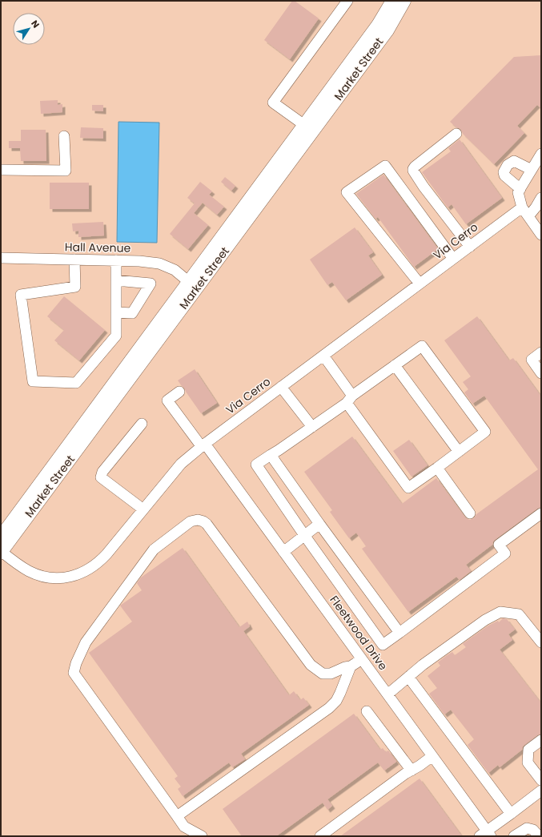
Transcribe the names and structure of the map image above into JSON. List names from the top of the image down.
{
  "streets": {
    "main road": ["Market Street"],
    "street": ["Via Cerro", "Hall Avenue", "Fleetwood Drive"]
  },
  "crossings": [
    ["Market Street", "Via Cerro"],
    ["Market Street", "Hall Avenue"],
    ["Via Cerro", "Fleetwood Drive"]
  ],
  "north": "top right"
}
